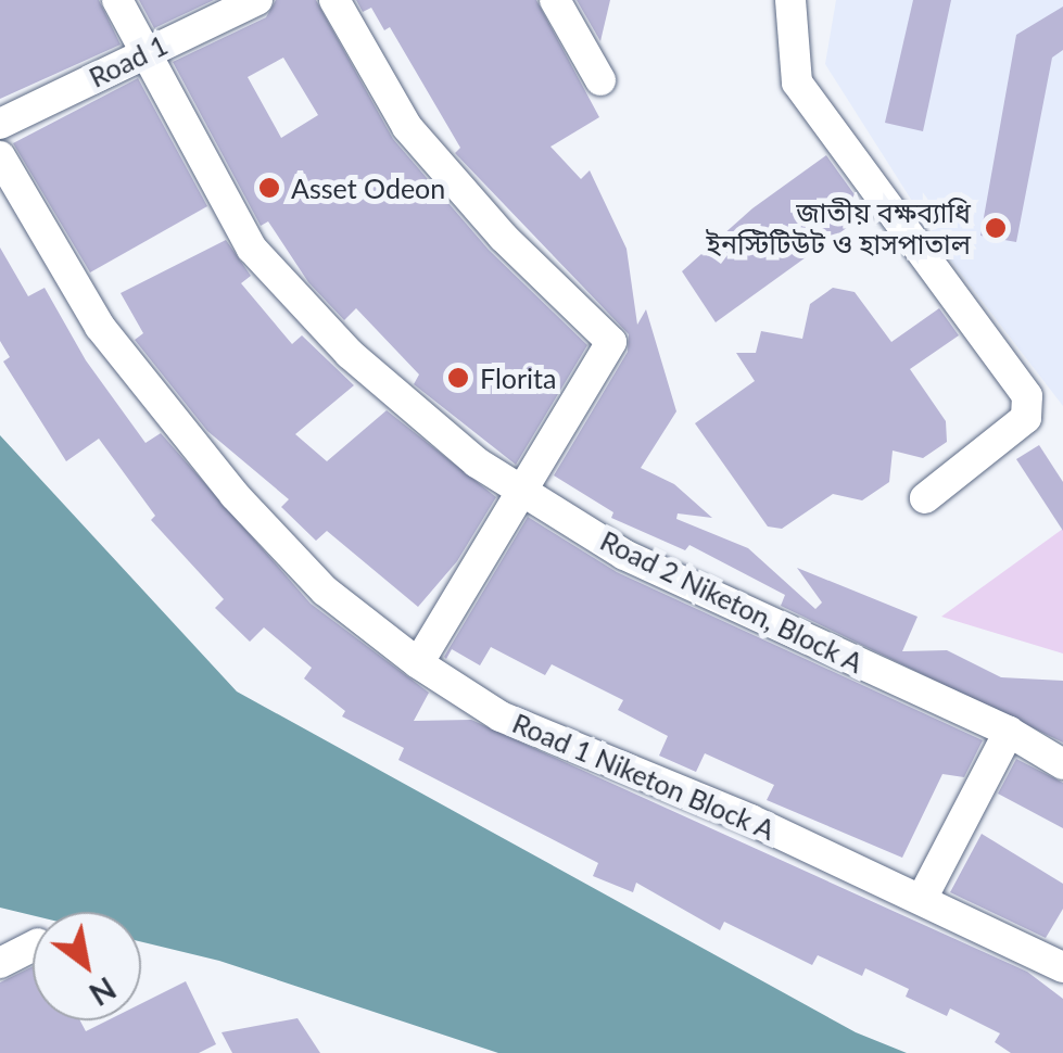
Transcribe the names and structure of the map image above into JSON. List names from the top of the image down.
{
  "streets": {
    "street": ["Road 1", "Road 2 Niketon, Block A", "Road 1 Niketon Block A"]
  },
  "crossings": [
    ["Road 1", "Road 2 Niketon, Block A"]
  ],
  "places": ["Asset Odeon", "জাতীয় বক্ষব্যাধি ইনস্টিটিউট ও হাসপাতাল", "Florita"],
  "north": "bottom right"
}
